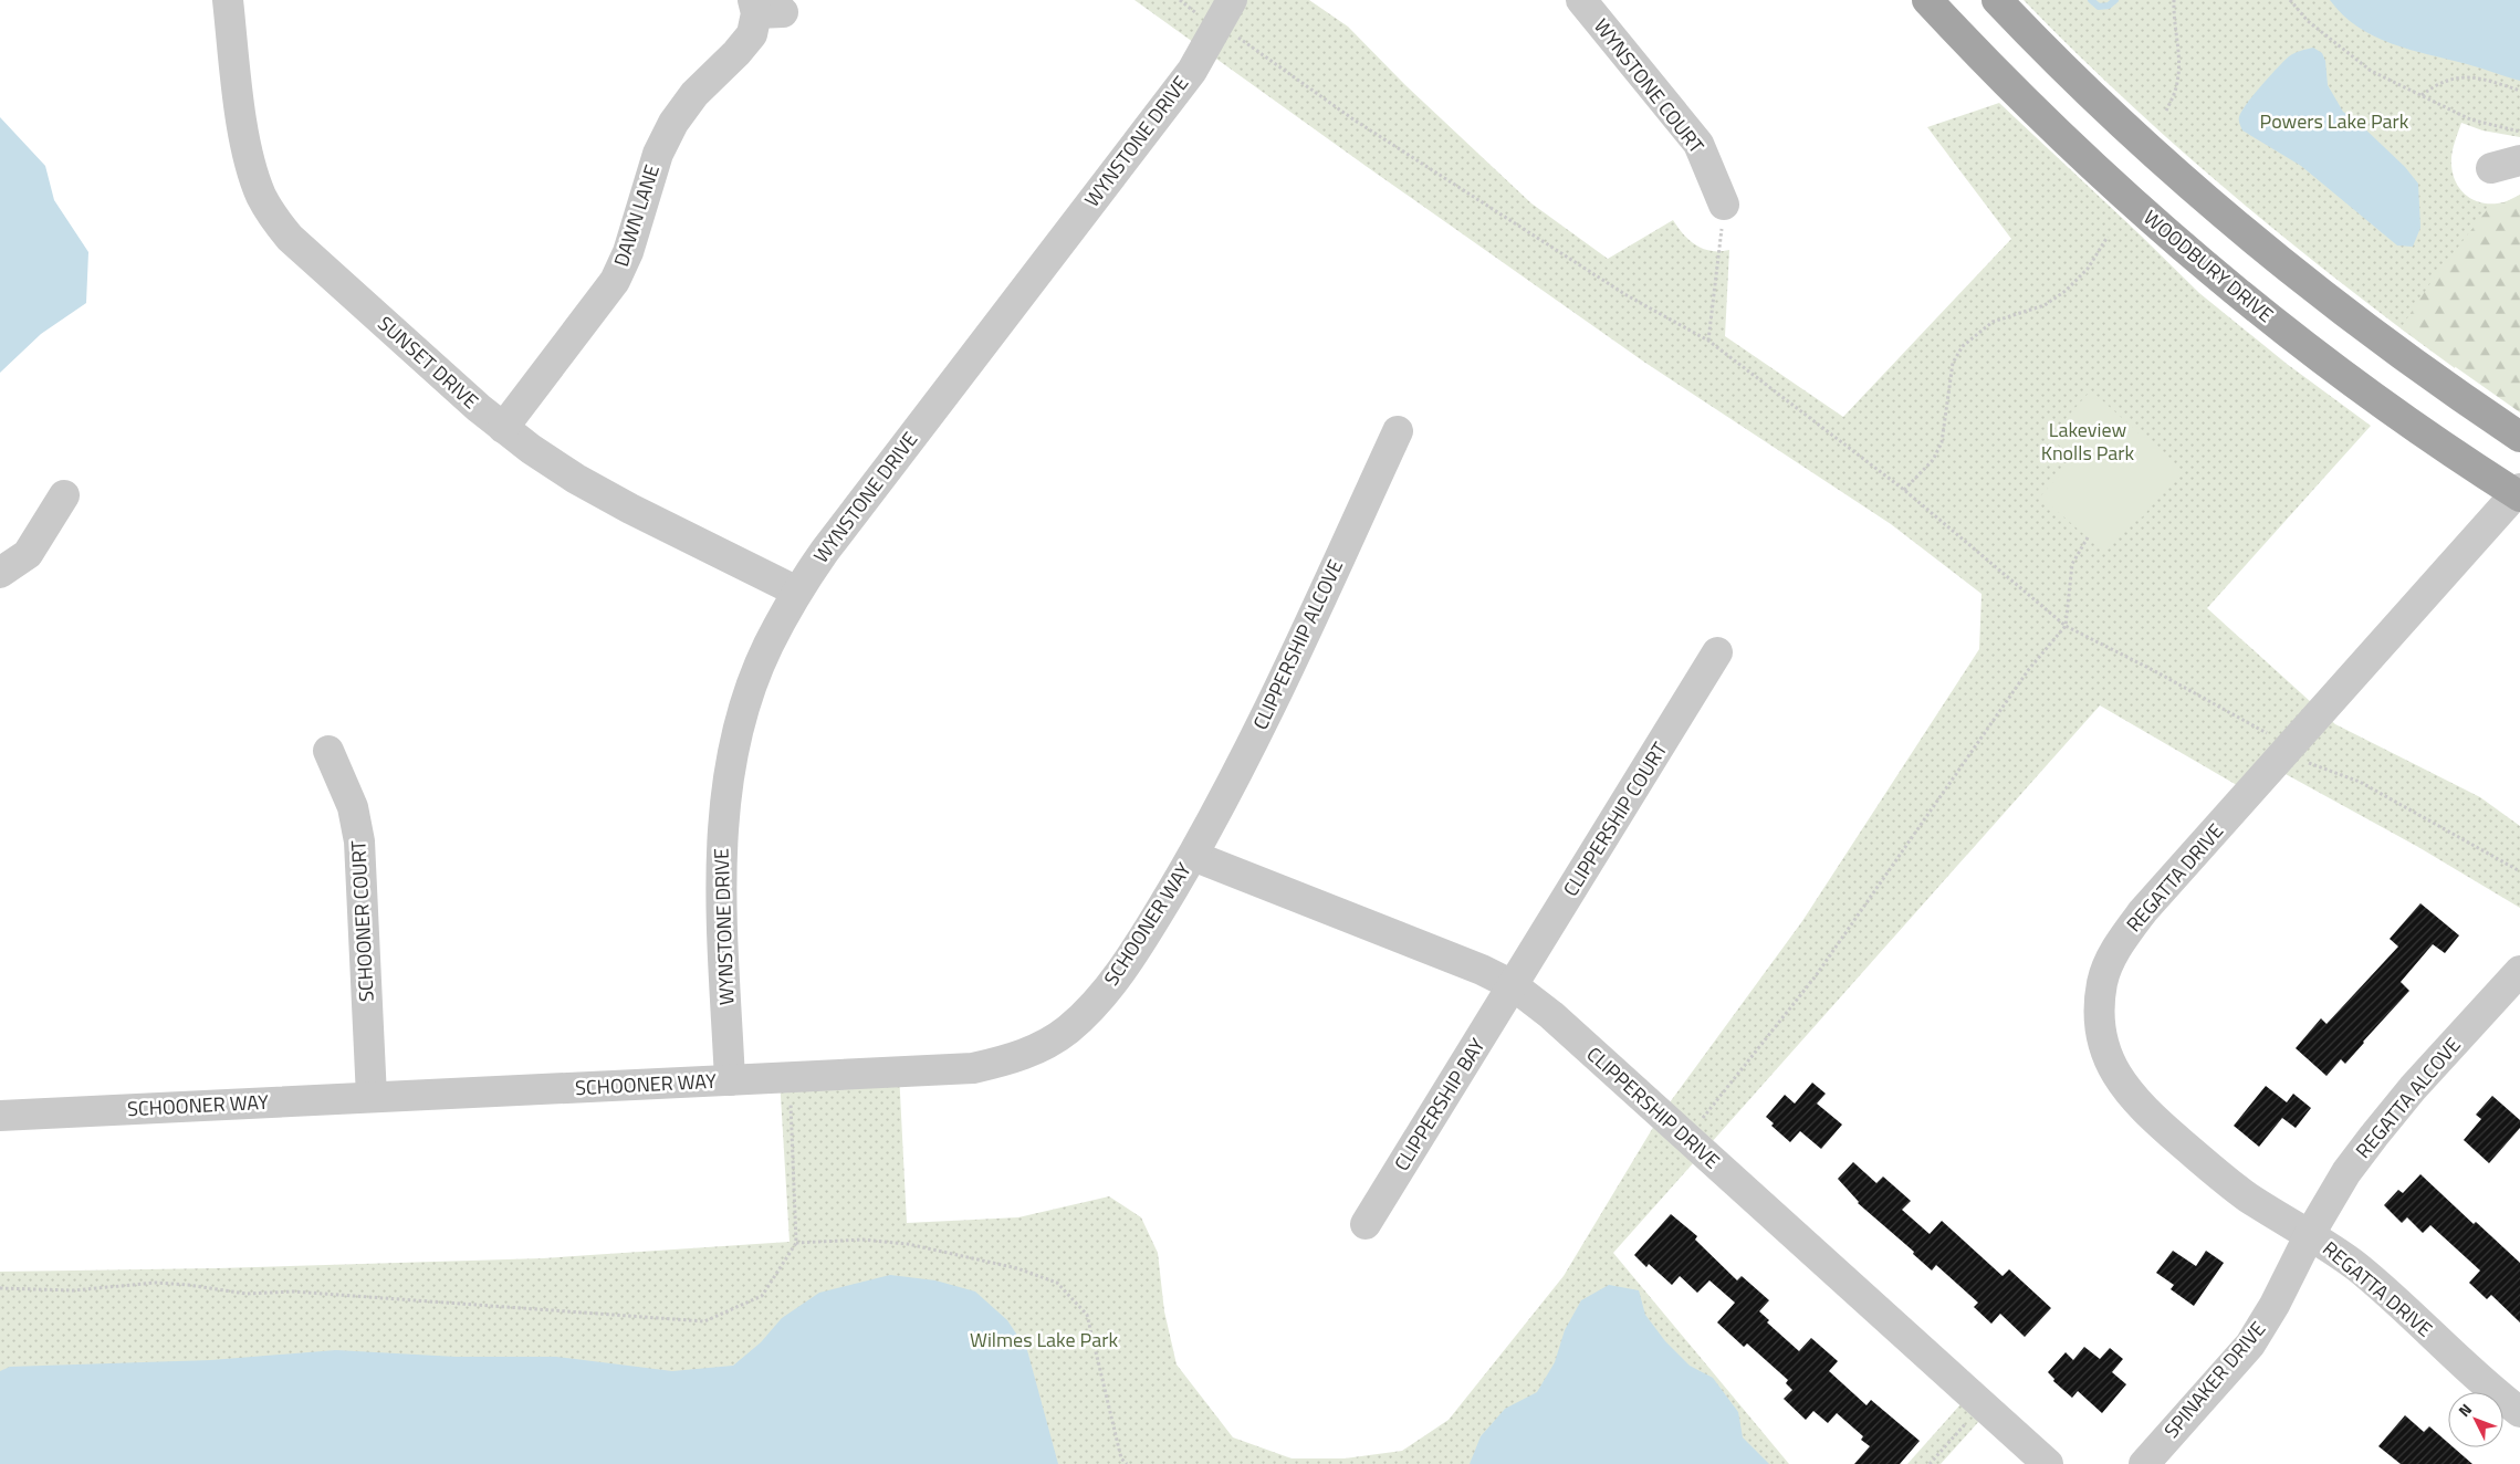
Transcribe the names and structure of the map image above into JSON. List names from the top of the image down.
{
  "streets": {
    "main road": ["WOODBURY DRIVE"],
    "street": [
      "WYNSTONE COURT",
      "WYNSTONE DRIVE",
      "DAWN LANE",
      "SUNSET DRIVE",
      "CLIPPERSHIP ALCOVE",
      "CLIPPERSHIP COURT",
      "REGATTA DRIVE",
      "SCHOONER COURT",
      "SCHOONER WAY",
      "REGATTA ALCOVE",
      "CLIPPERSHIP BAY",
      "CLIPPERSHIP DRIVE",
      "SPINAKER DRIVE"
    ]
  },
  "crossings": [
    ["WYNSTONE DRIVE", "SUNSET DRIVE"],
    ["WYNSTONE DRIVE", "SCHOONER WAY"],
    ["DAWN LANE", "SUNSET DRIVE"],
    ["WOODBURY DRIVE", "REGATTA DRIVE"],
    ["CLIPPERSHIP ALCOVE", "SCHOONER WAY"],
    ["CLIPPERSHIP ALCOVE", "CLIPPERSHIP DRIVE"],
    ["CLIPPERSHIP COURT", "CLIPPERSHIP BAY"],
    ["CLIPPERSHIP COURT", "CLIPPERSHIP DRIVE"],
    ["REGATTA DRIVE", "REGATTA ALCOVE"],
    ["REGATTA DRIVE", "SPINAKER DRIVE"],
    ["SCHOONER COURT", "SCHOONER WAY"],
    ["SCHOONER WAY", "CLIPPERSHIP DRIVE"],
    ["REGATTA ALCOVE", "SPINAKER DRIVE"],
    ["CLIPPERSHIP BAY", "CLIPPERSHIP DRIVE"]
  ],
  "parks": ["Powers Lake Park", "Lakeview Knolls Park", "Wilmes Lake Park"],
  "north": "top left"
}
